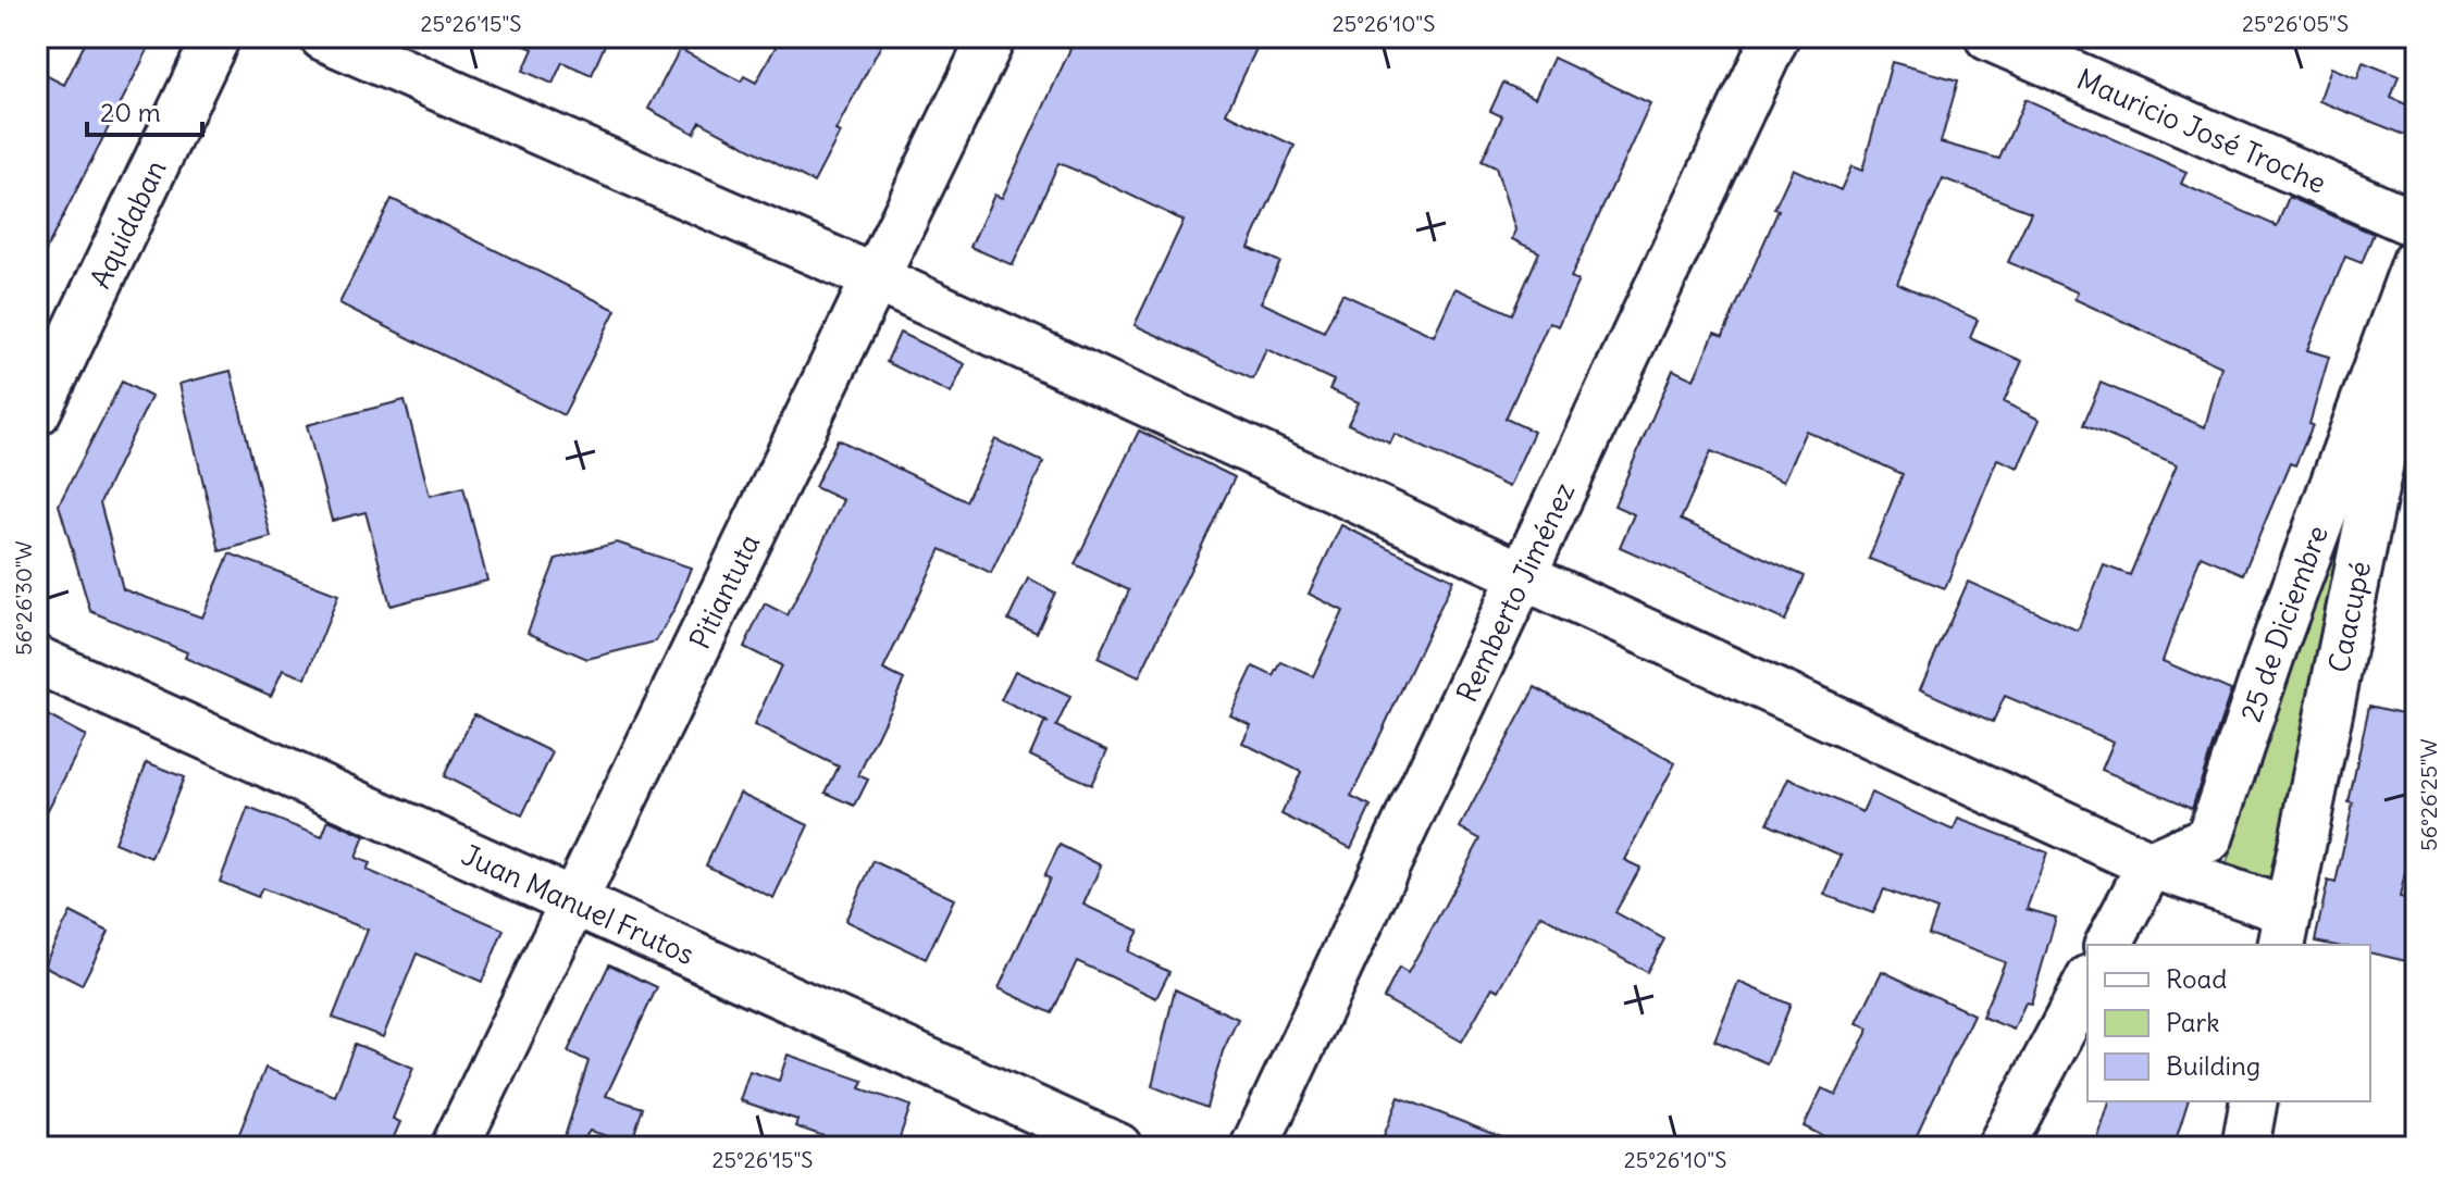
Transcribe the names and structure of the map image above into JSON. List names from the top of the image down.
{
  "streets": {
    "street": [
      "Mauricio José Troche",
      "Aquidaban",
      "Pitiantuta",
      "Remberto Jiménez",
      "Caacupé",
      "25 de Diciembre",
      "Juan Manuel Frutos"
    ]
  },
  "crossings": [
    ["Pitiantuta", "Juan Manuel Frutos"]
  ],
  "legend": ["Road", "Park", "Building"],
  "scale_bar": "20 m",
  "coordinates": [
    "25°26'15\"S",
    "25°26'10\"S",
    "25°26'05\"S",
    "56°26'30\"W",
    "56°26'25\"W"
  ]
}
